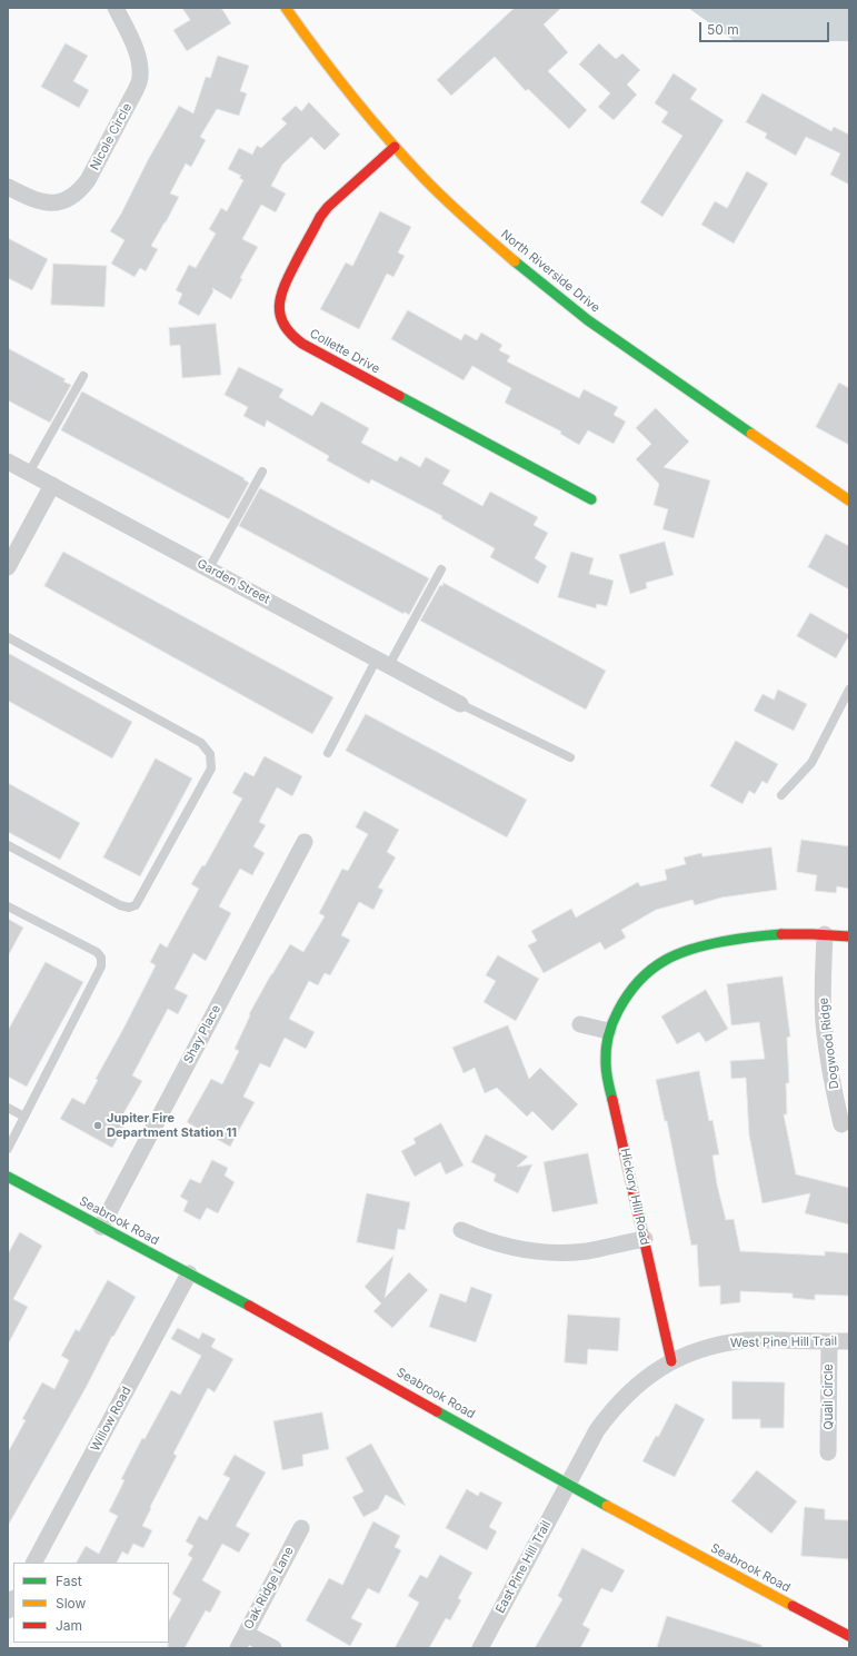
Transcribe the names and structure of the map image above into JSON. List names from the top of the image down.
{
  "streets": {
    "street": [
      "Nicole Circle",
      "North Riverside Drive",
      "Collette Drive",
      "Garden Street",
      "Shay Place",
      "Dogwood Ridge",
      "Hickory Hill Road",
      "Seabrook Road",
      "West Pine Hill Trail",
      "Quail Circle",
      "Willow Road",
      "East Pine Hill Trail",
      "Oak Ridge Lane"
    ]
  },
  "crossings": [
    ["North Riverside Drive", "Collette Drive"],
    ["Shay Place", "Seabrook Road"],
    ["Dogwood Ridge", "Hickory Hill Road"],
    ["Hickory Hill Road", "West Pine Hill Trail"],
    ["Seabrook Road", "West Pine Hill Trail"],
    ["Seabrook Road", "Willow Road"],
    ["Seabrook Road", "East Pine Hill Trail"],
    ["West Pine Hill Trail", "Quail Circle"],
    ["West Pine Hill Trail", "East Pine Hill Trail"]
  ],
  "places": ["Jupiter Fire Department Station 11"],
  "legend": ["Fast", "Slow", "Jam"],
  "scale_bar": "50 m"
}
